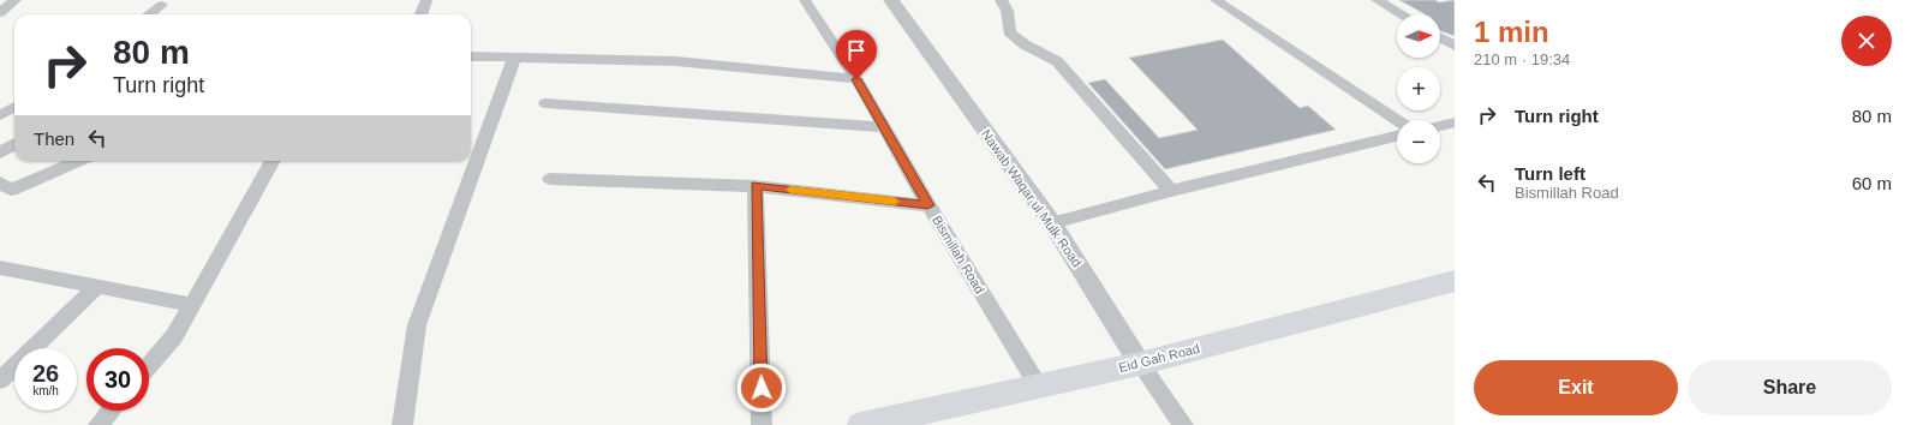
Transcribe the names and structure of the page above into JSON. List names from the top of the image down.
{
  "streets": {
    "main road": ["Eid Gah Road"],
    "street": ["Nawab Waqar ul Mulk Road", "Bismillah Road"]
  },
  "crossings": [
    ["Nawab Waqar ul Mulk Road", "Eid Gah Road"],
    ["Bismillah Road", "Eid Gah Road"]
  ],
  "north": "right",
  "page": {
    "heading": ["1 min", "210 m · 19:34"],
    "map_buttons": ["+", "−"],
    "turn": ["80 m", "Turn right"],
    "list": [
      {
        "name": "Turn right",
        "value": "80 m"
      },
      {
        "name": "Turn left",
        "note": "Bismillah Road",
        "value": "60 m"
      }
    ],
    "then": "Then",
    "speed": "26 km/h",
    "limit": "30",
    "buttons": ["Exit", "Share"]
  }
}
